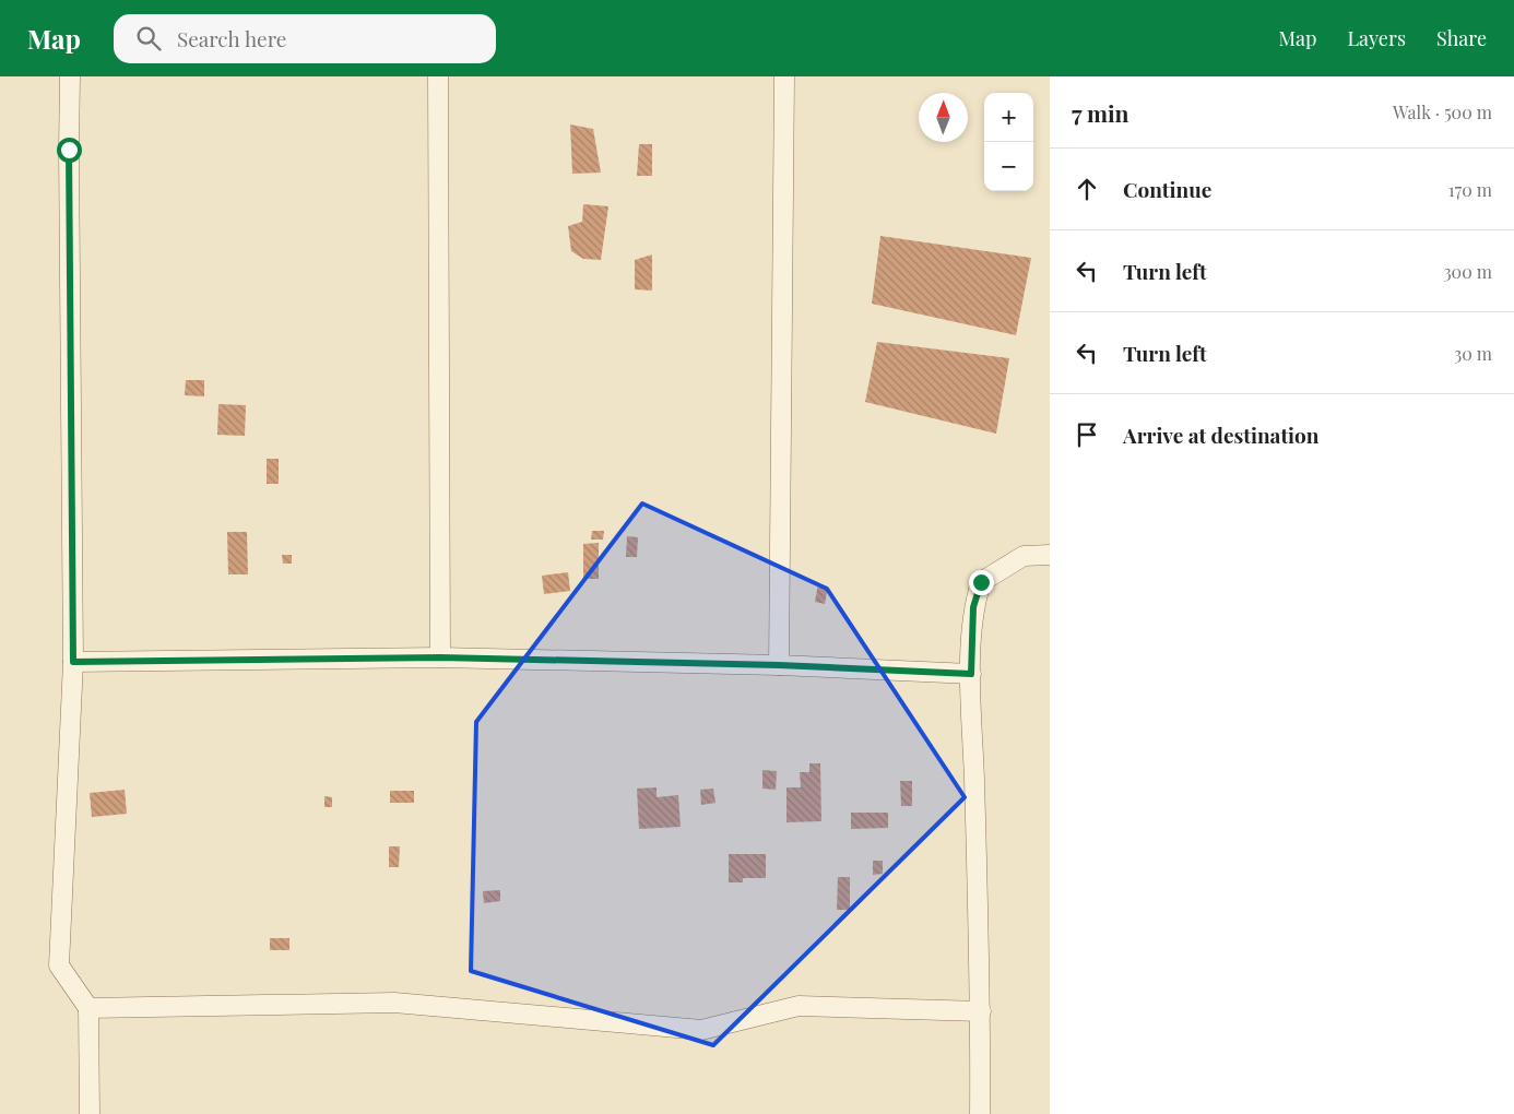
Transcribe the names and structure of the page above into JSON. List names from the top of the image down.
{
  "north": "top",
  "page": {
    "header": "Map",
    "search": "Search here",
    "nav": ["Map", "Layers", "Share"],
    "heading": ["7 min", "Walk · 500 m"],
    "map_buttons": ["+", "−"],
    "list": [
      ["Continue", "170 m"],
      ["Turn left", "300 m"],
      ["Turn left", "30 m"],
      "Arrive at destination"
    ]
  }
}
